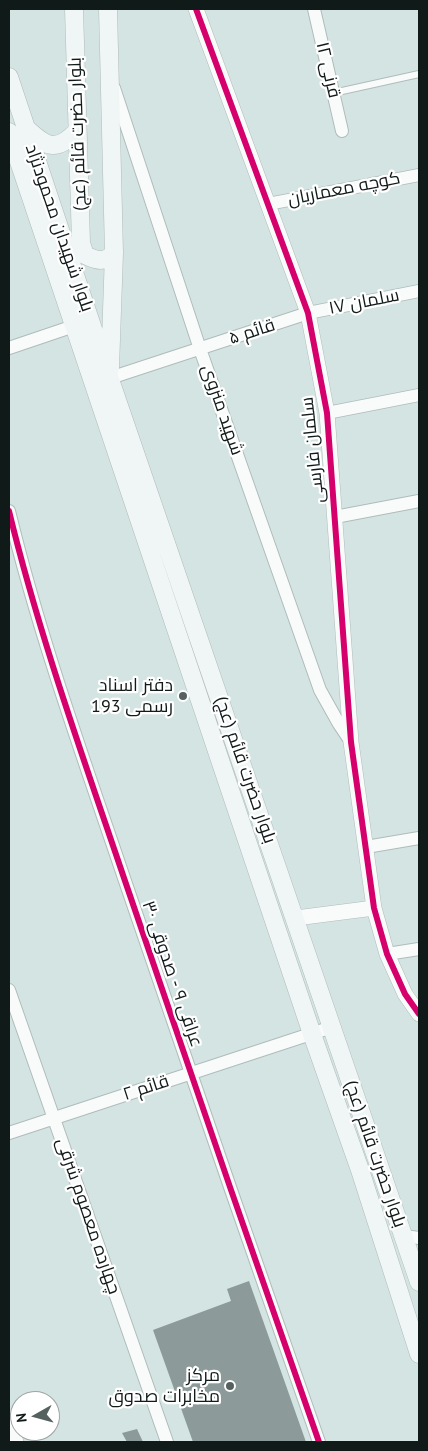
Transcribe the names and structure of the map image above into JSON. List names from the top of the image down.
{
  "streets": {
    "main road": ["بلوار حضرت قائم (عج)", "بلوار شهیدان محمودنژاد"],
    "street": [
      "قرنی ۱۲",
      "کوچه معماریان",
      "سلمان ۱۷",
      "قائم ۵",
      "شهید منزوی",
      "سلمان فارسی",
      "عراقی ۹ - صدوقی ۳۰",
      "قائم ۲",
      "چهارده معصوم شرقی"
    ]
  },
  "crossings": [
    ["بلوار حضرت قائم (عج)", "بلوار شهیدان محمودنژاد"],
    ["بلوار حضرت قائم (عج)", "قائم ۵"],
    ["بلوار حضرت قائم (عج)", "شهید منزوی"],
    ["بلوار حضرت قائم (عج)", "قائم ۲"],
    ["کوچه معماریان", "سلمان فارسی"],
    ["بلوار شهیدان محمودنژاد", "قائم ۵"],
    ["سلمان ۱۷", "قائم ۵"],
    ["سلمان ۱۷", "سلمان فارسی"],
    ["قائم ۵", "شهید منزوی"],
    ["قائم ۵", "سلمان فارسی"],
    ["شهید منزوی", "سلمان فارسی"],
    ["عراقی ۹ - صدوقی ۳۰", "قائم ۲"],
    ["قائم ۲", "چهارده معصوم شرقی"]
  ],
  "places": ["دفتر اسناد رسمی 193", "مرکز مخابرات صدوق"],
  "north": "left"
}
